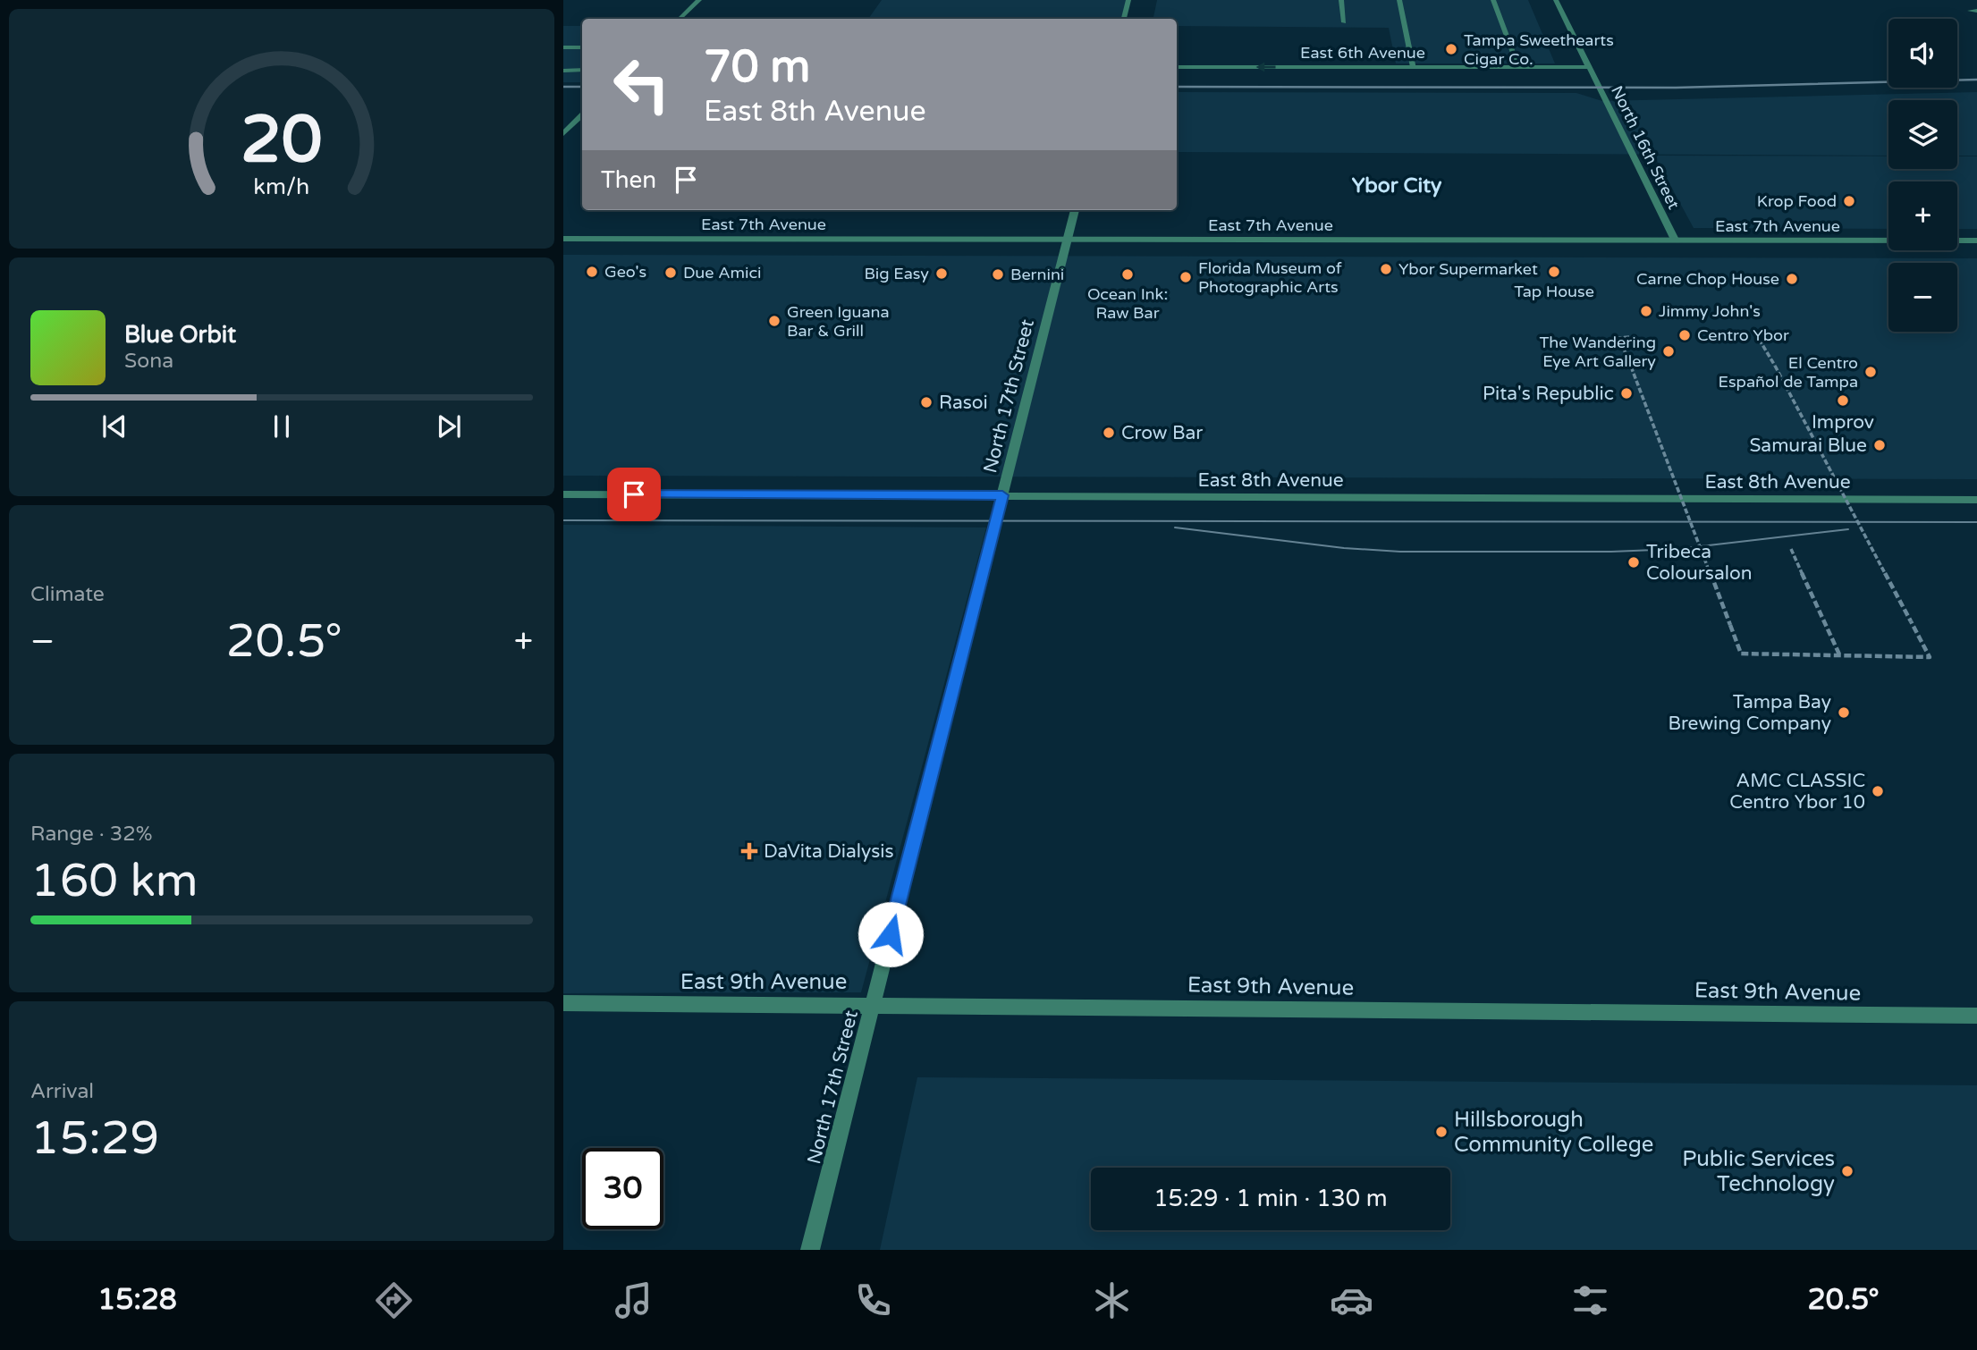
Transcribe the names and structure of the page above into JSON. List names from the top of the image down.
{
  "streets": {
    "street": [
      "East 6th Avenue",
      "North 16th Street",
      "East 7th Avenue",
      "North 17th Street",
      "East 8th Avenue",
      "East 9th Avenue"
    ]
  },
  "crossings": [
    ["East 6th Avenue", "North 16th Street"],
    ["North 16th Street", "East 7th Avenue"],
    ["East 7th Avenue", "North 17th Street"],
    ["North 17th Street", "East 8th Avenue"],
    ["North 17th Street", "East 9th Avenue"]
  ],
  "one_way": ["East 6th Avenue"],
  "districts": ["Ybor City"],
  "places": {
    "other": [
      "Tampa Sweethearts Cigar Co.",
      "Krop Food",
      "Ybor Supermarket",
      "Geo's",
      "Tap House",
      "Due Amici",
      "Big Easy",
      "Bernini",
      "Ocean Ink: Raw Bar",
      "Florida Museum of Photographic Arts",
      "Carne Chop House",
      "Jimmy John's",
      "Green Iguana Bar & Grill",
      "Centro Ybor",
      "The Wandering Eye Art Gallery",
      "El Centro Español de Tampa",
      "Pita's Republic",
      "Improv",
      "Rasoi",
      "Crow Bar",
      "Samurai Blue",
      "Tribeca Coloursalon",
      "Tampa Bay Brewing Company",
      "AMC CLASSIC Centro Ybor 10",
      "Hillsborough Community College",
      "Public Services Technology"
    ],
    "health": ["DaVita Dialysis"]
  },
  "page": {
    "map_buttons": ["+", "−"],
    "turn": ["70 m", "East 8th Avenue"],
    "then": "Then",
    "song": ["Blue Orbit", "Sona"],
    "tile": [
      "Climate",
      ["Range · 32%", "160 km"],
      ["Arrival", "15:29"]
    ],
    "heat": ["−", "20.5°", "+"],
    "limit": "30",
    "trip": "15:29 · 1 min · 130 m",
    "tabs": ["15:28", "20.5°"],
    "gauge": ["20", "km/h"]
  }
}
